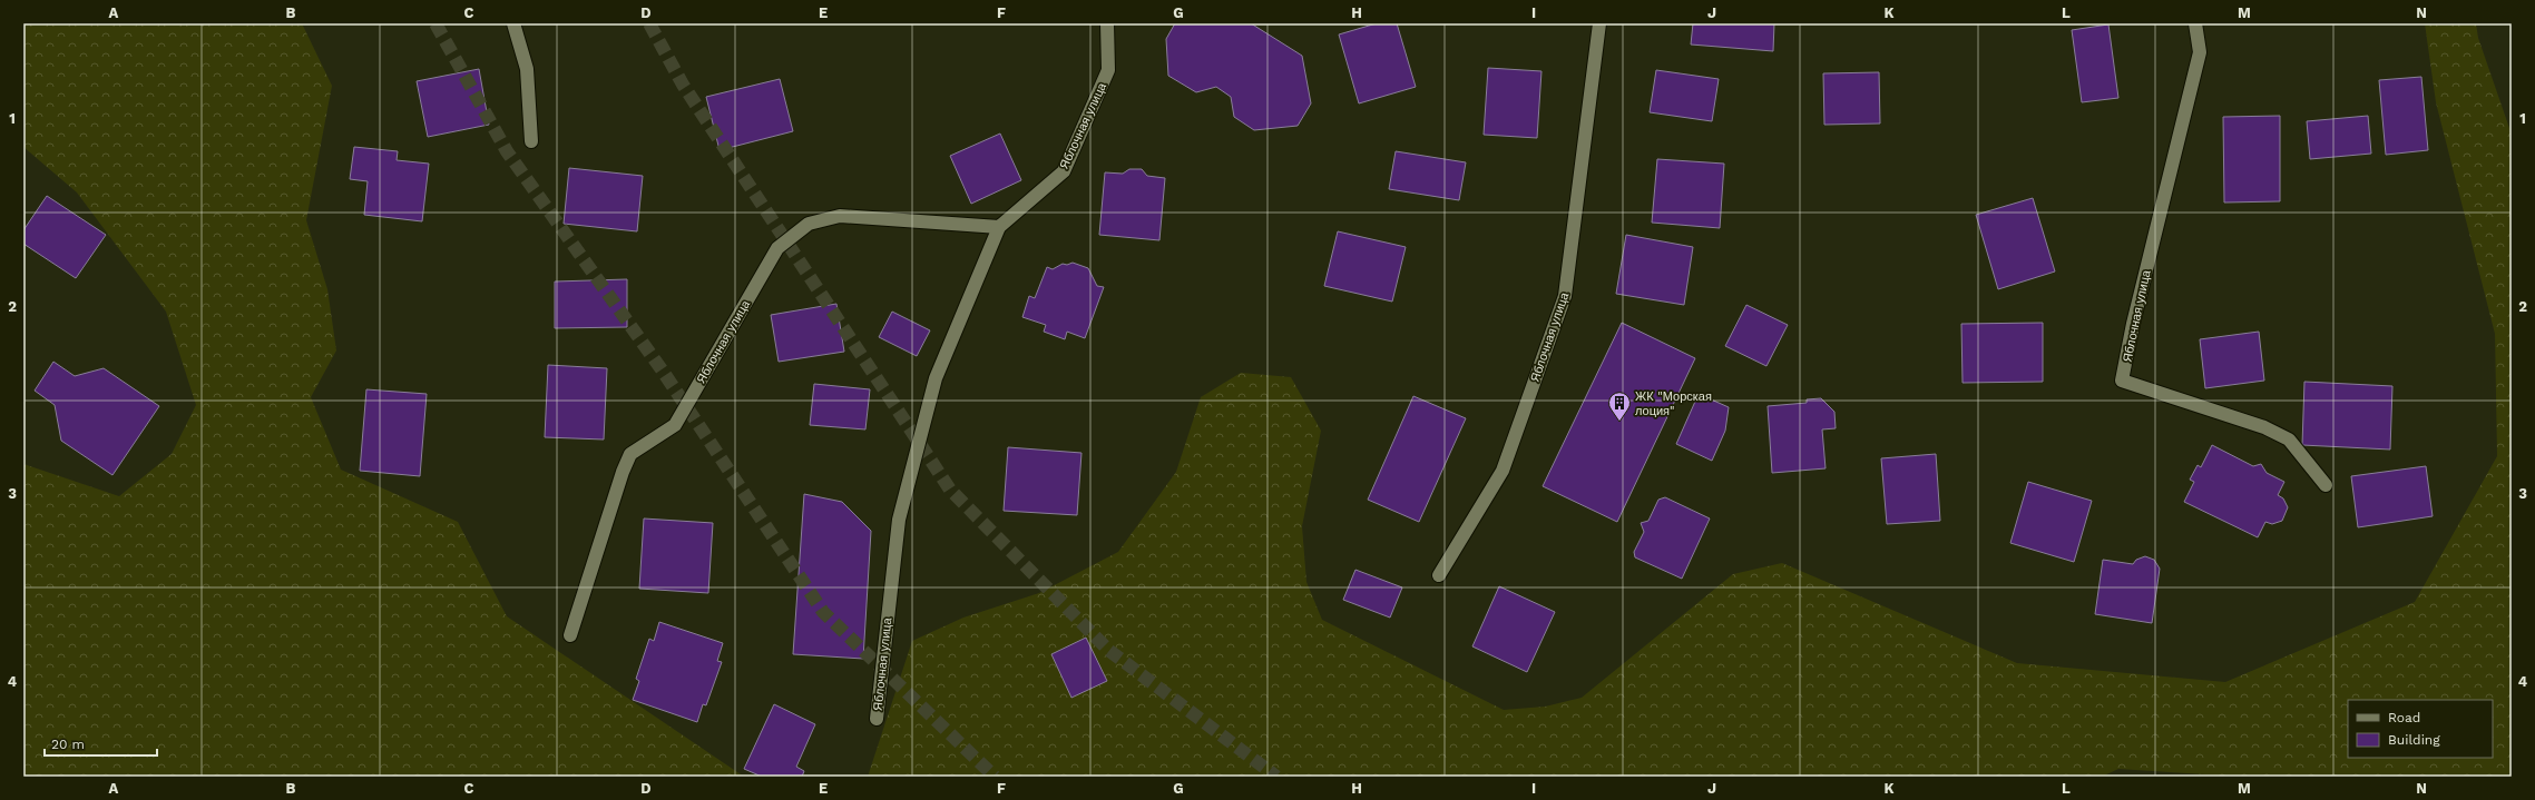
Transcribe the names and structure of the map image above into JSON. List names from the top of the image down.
{
  "streets": {
    "street": ["Яблочная улица"]
  },
  "places": {
    "building": ["ЖК \"Морская лоция\""]
  },
  "legend": ["Road", "Building"],
  "scale_bar": "20 m",
  "grid": {
    "columns": [
      "A",
      "B",
      "C",
      "D",
      "E",
      "F",
      "G",
      "H",
      "I",
      "J",
      "K",
      "L",
      "M",
      "N"
    ],
    "rows": [
      "1",
      "2",
      "3",
      "4"
    ]
  }
}
